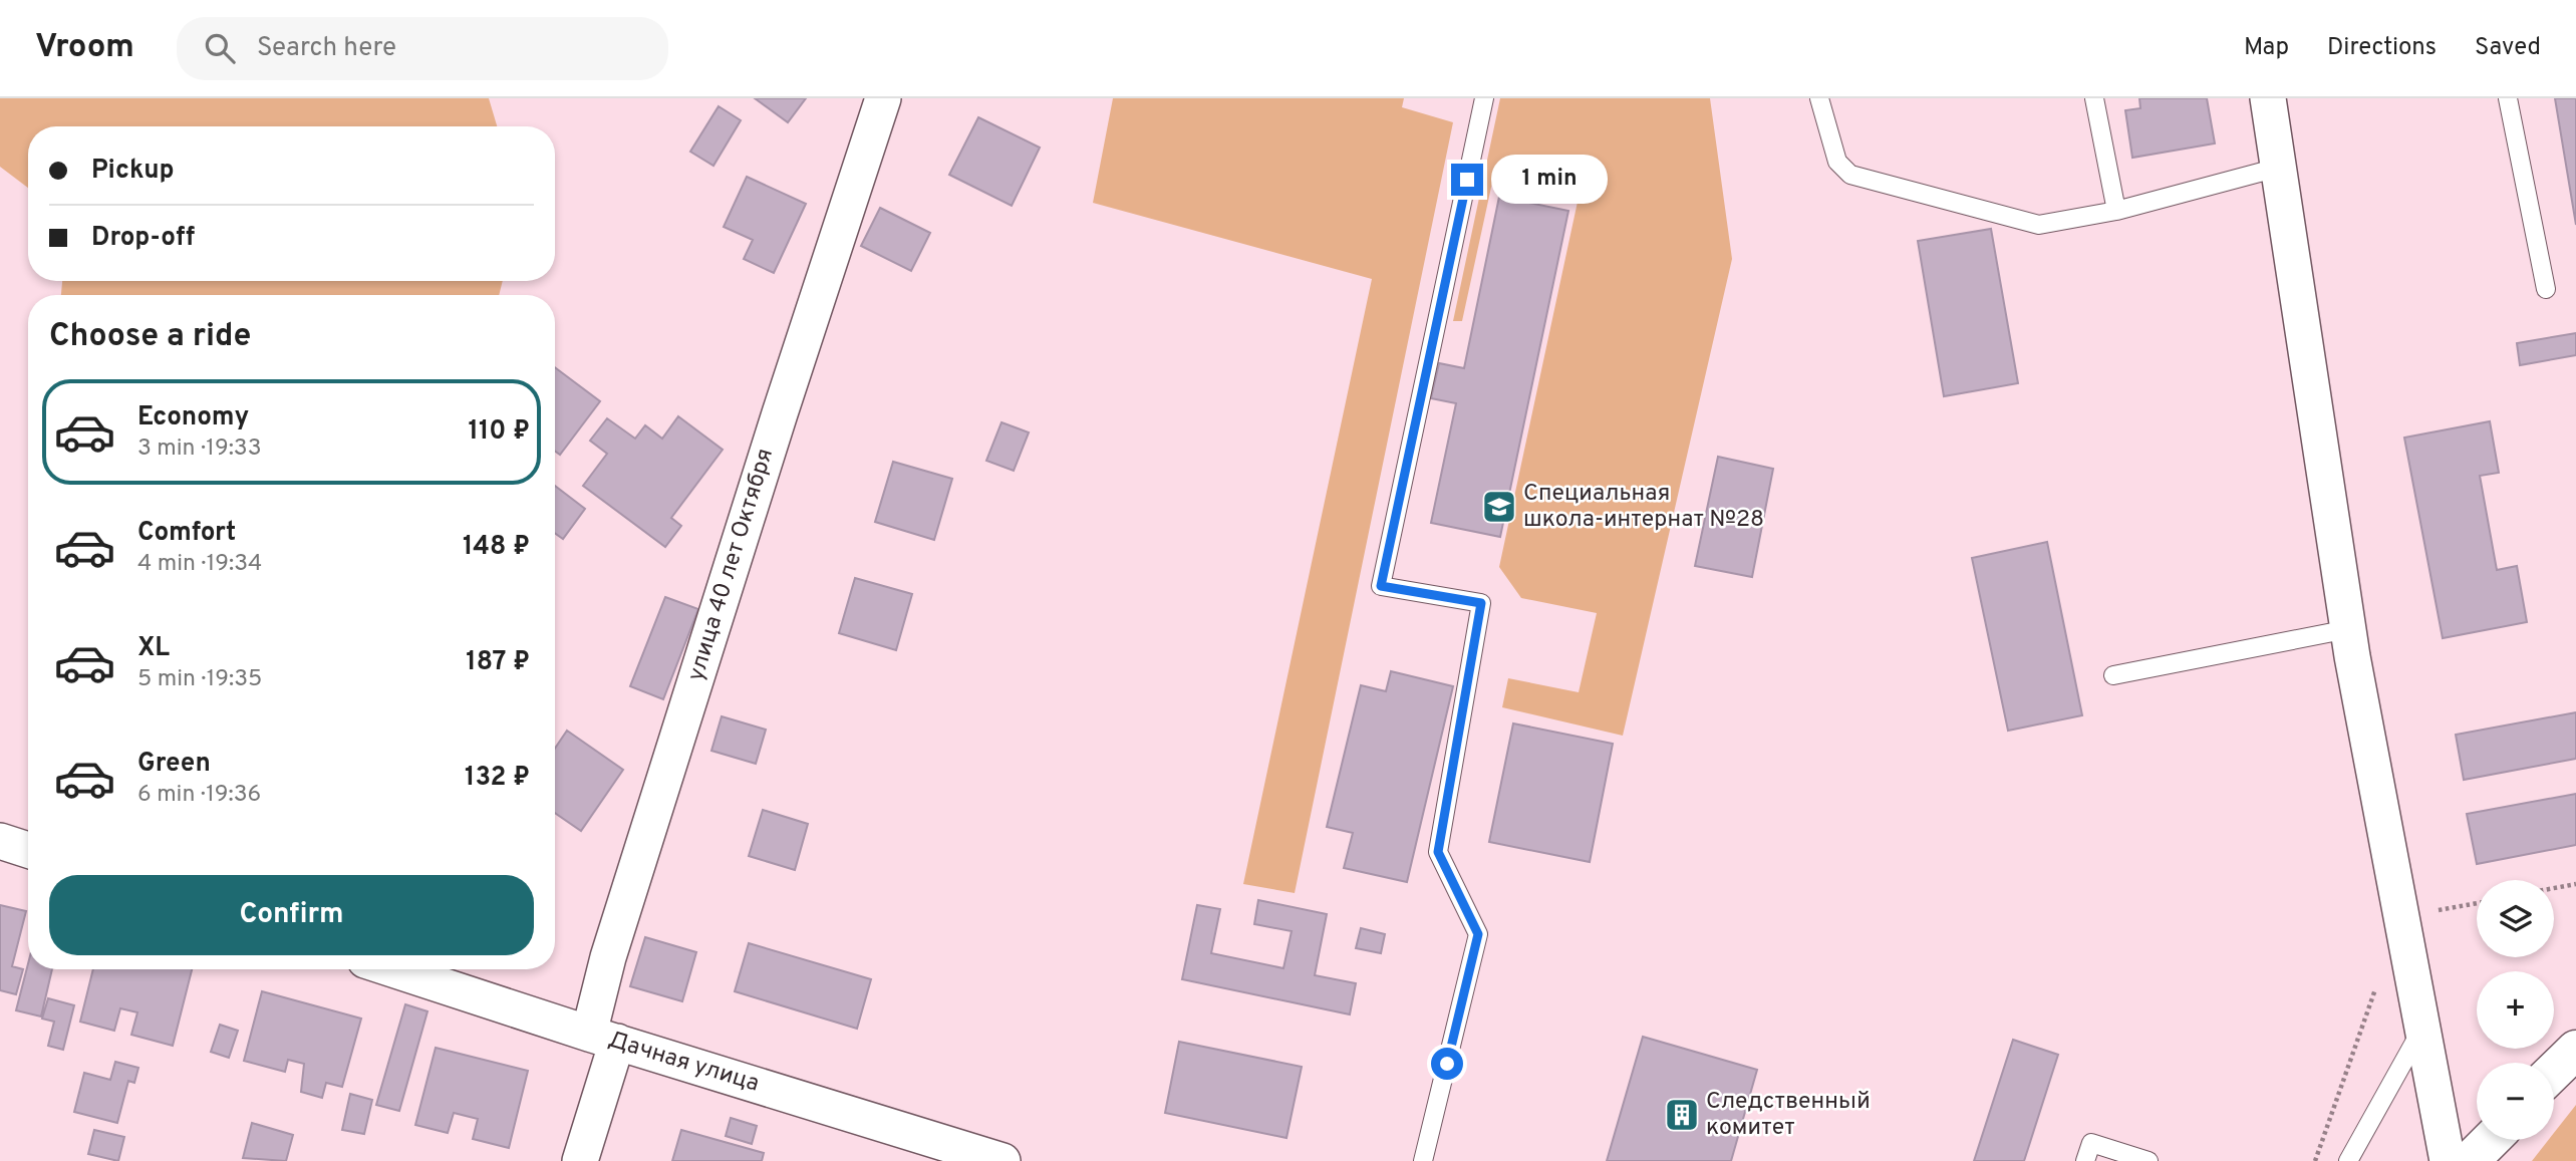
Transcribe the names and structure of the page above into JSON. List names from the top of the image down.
{
  "streets": {
    "street": ["улица 40 лет Октября", "Дачная улица"]
  },
  "crossings": [
    ["улица 40 лет Октября", "Дачная улица"]
  ],
  "places": {
    "school or university": ["Специальная школа-интернат №28"],
    "building": ["Следственный комитет"]
  },
  "page": {
    "header": "Vroom",
    "search": "Search here",
    "nav": ["Map", "Directions", "Saved"],
    "banner": ["Pickup", "Drop-off"],
    "bubble": "1 min",
    "heading": "Choose a ride",
    "list": [
      {
        "name": "Economy",
        "note": "3 min · 19:33",
        "value": "110 ₽"
      },
      {
        "name": "Comfort",
        "note": "4 min · 19:34",
        "value": "148 ₽"
      },
      {
        "name": "XL",
        "note": "5 min · 19:35",
        "value": "187 ₽"
      },
      {
        "name": "Green",
        "note": "6 min · 19:36",
        "value": "132 ₽"
      }
    ],
    "buttons": "Confirm",
    "map_buttons": ["+", "−"]
  }
}
